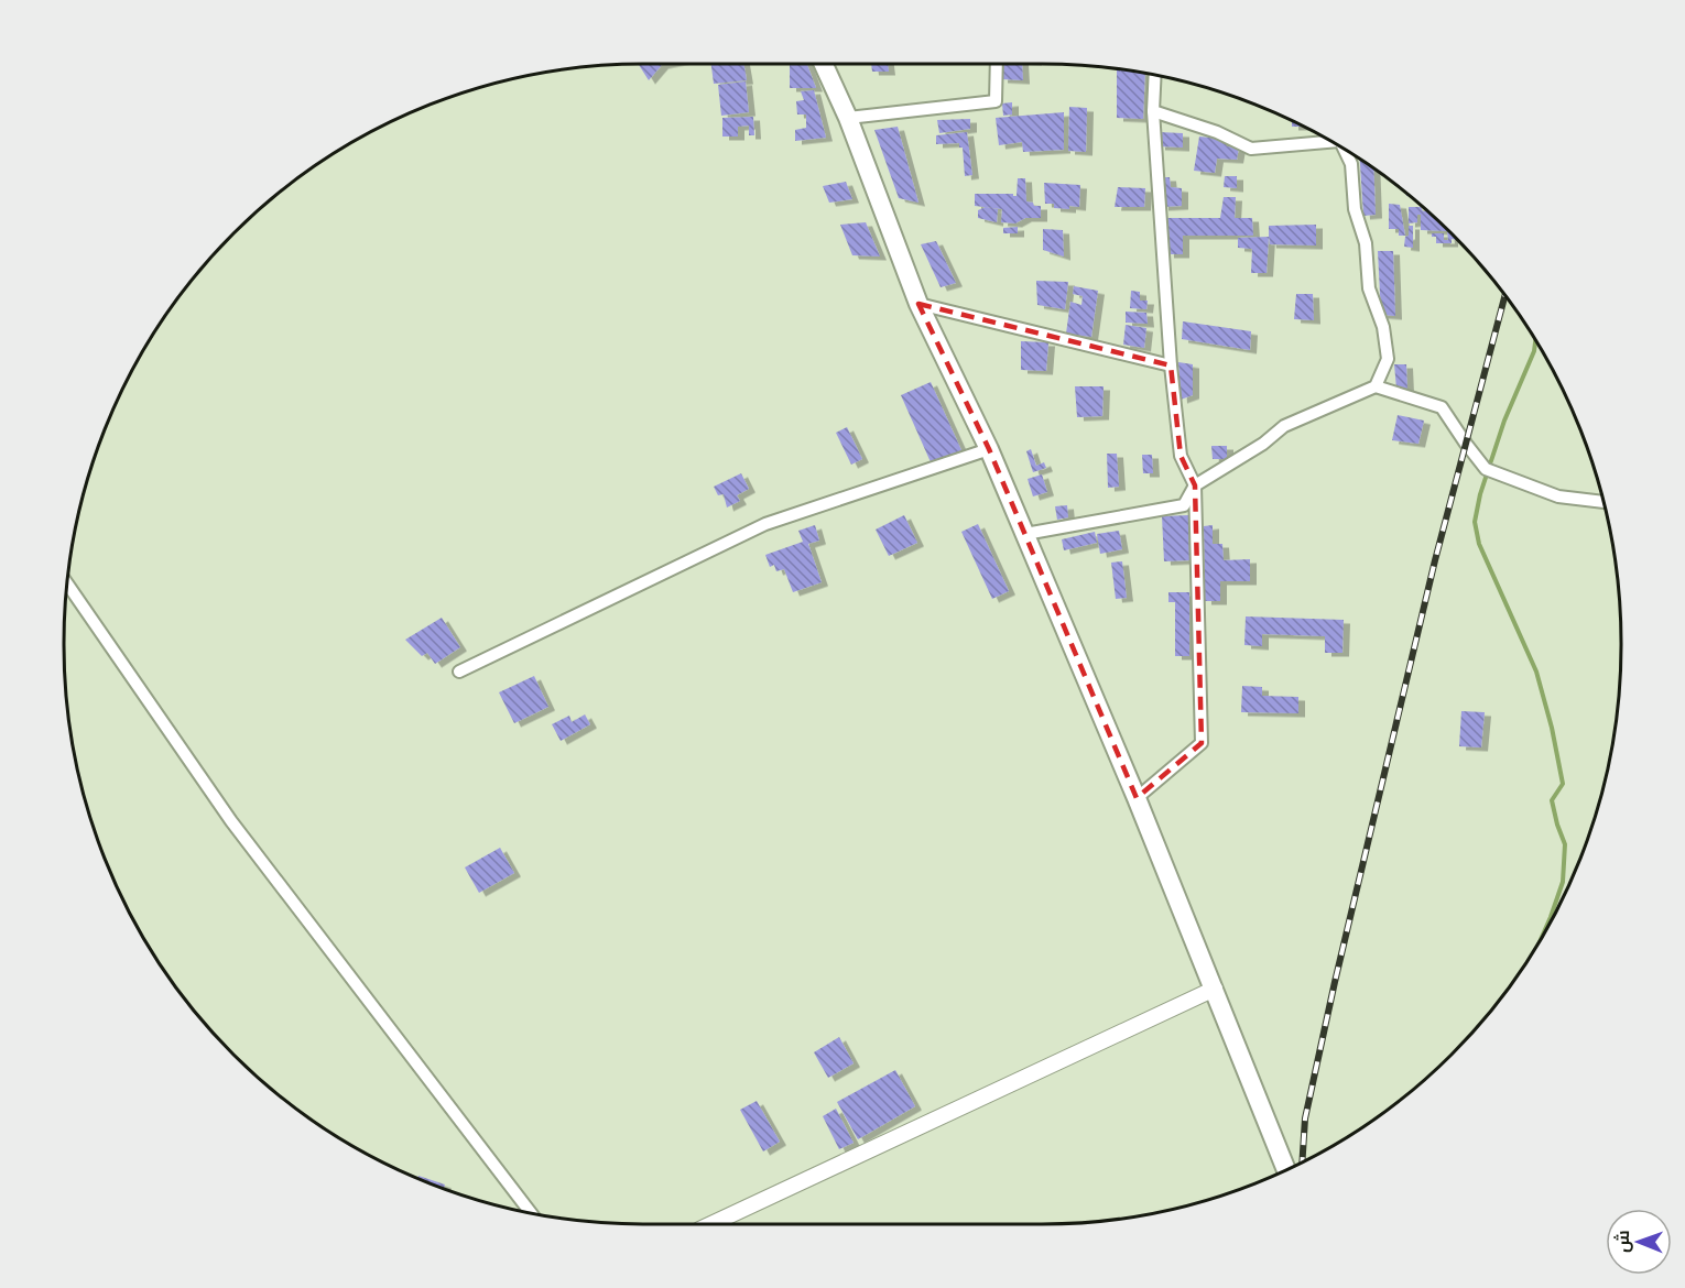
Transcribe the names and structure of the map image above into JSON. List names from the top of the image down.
{
  "north": "left"
}
